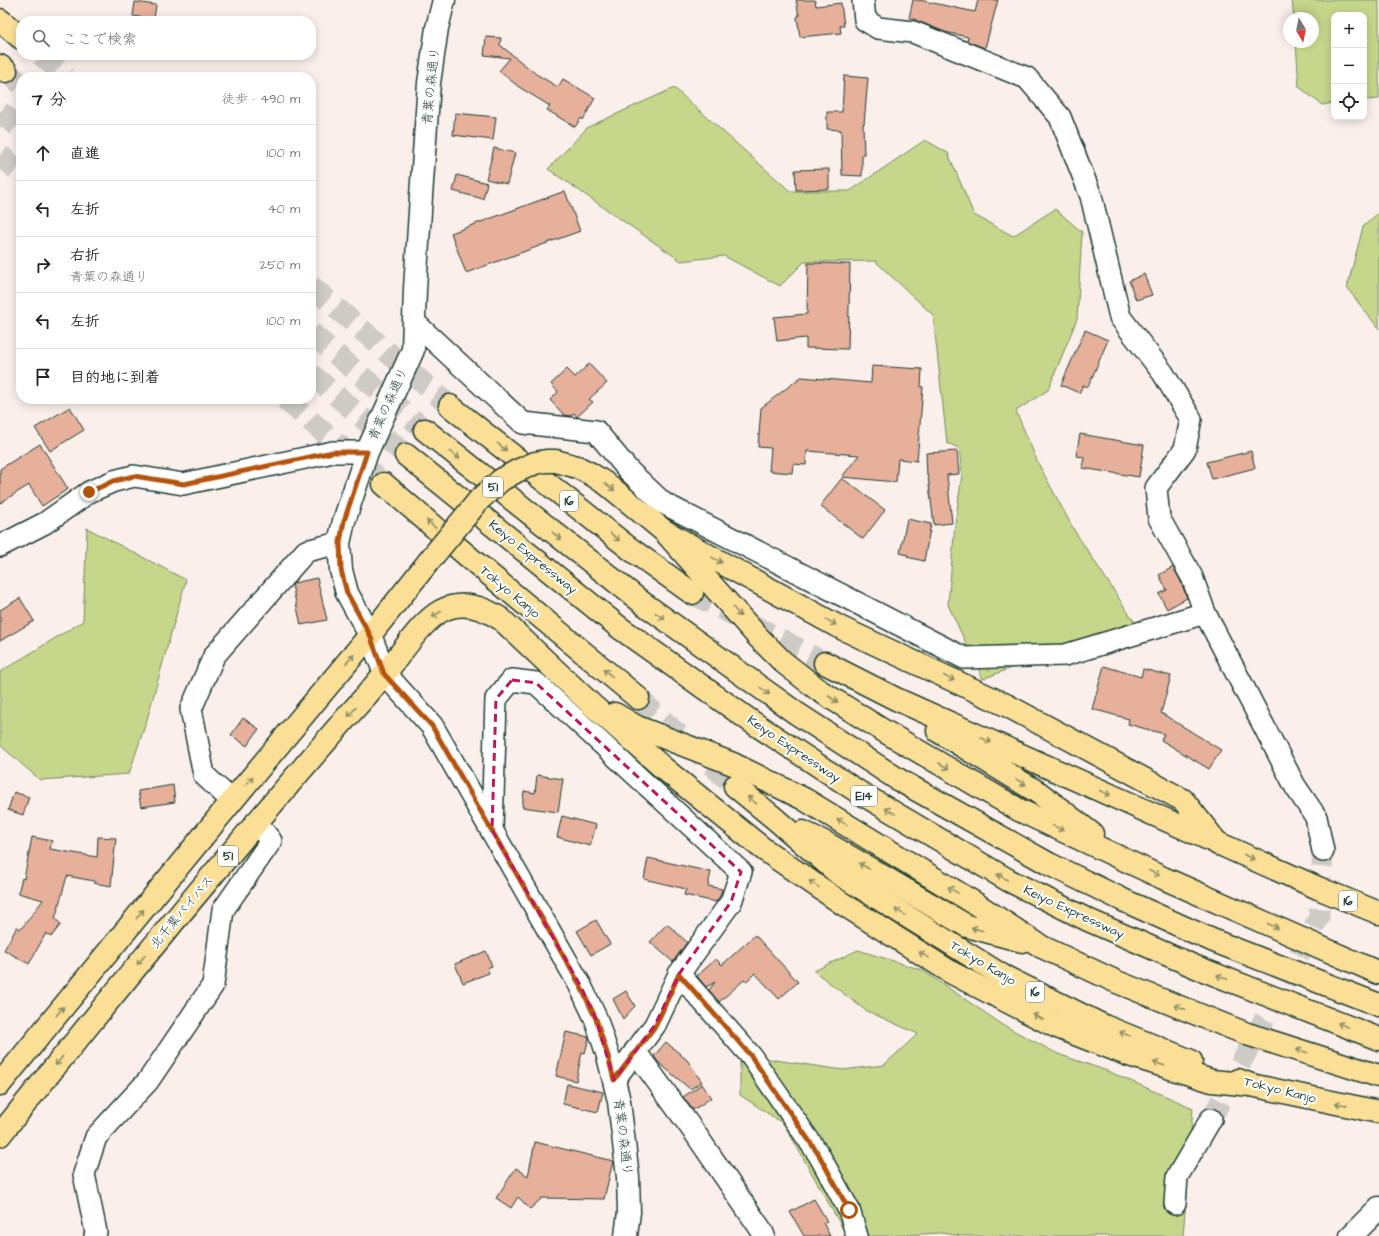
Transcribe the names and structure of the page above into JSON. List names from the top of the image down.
{
  "streets": {
    "highway": [
      "51",
      "16",
      "Keiyo Expressway",
      "Tokyo Kanjo",
      "E14",
      "北千葉バイパス"
    ],
    "street": ["青葉の森通り"]
  },
  "crossings": [
    ["青葉の森通り", "51"],
    ["青葉の森通り", "北千葉バイパス"]
  ],
  "north": "bottom",
  "page": {
    "map_buttons": ["+", "−"],
    "search": "ここで検索",
    "heading": ["7 分", "徒歩 · 490 m"],
    "list": [
      ["直進", "100 m"],
      ["左折", "40 m"],
      ["右折", "青葉の森通り", "250 m"],
      ["左折", "100 m"],
      "目的地に到着"
    ]
  }
}
